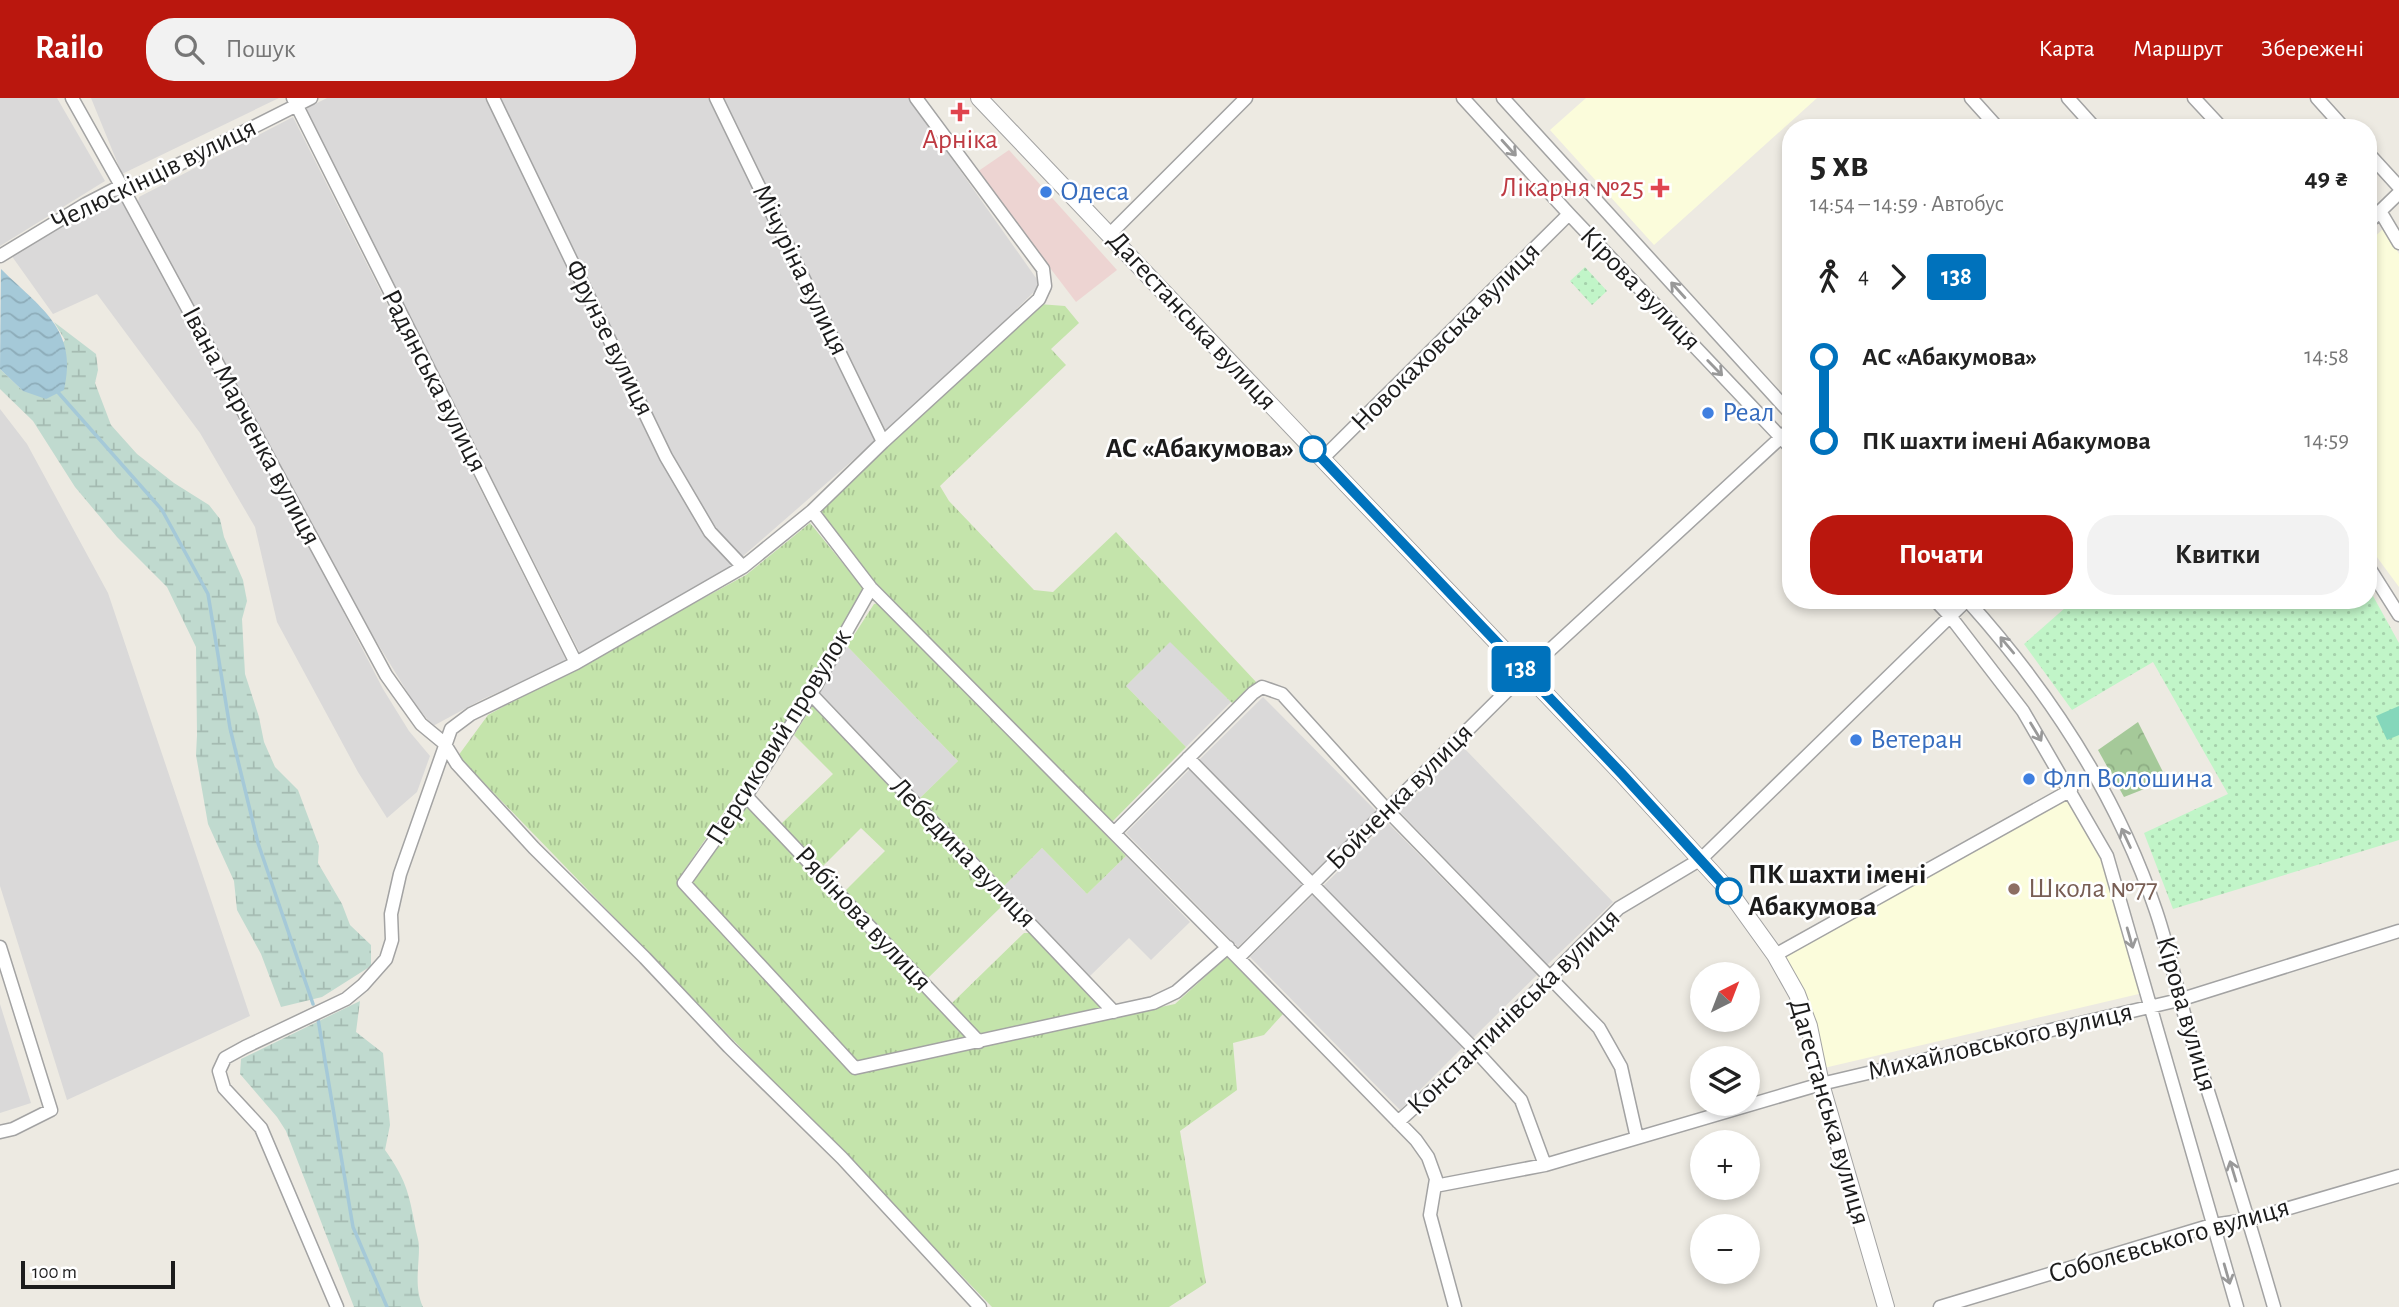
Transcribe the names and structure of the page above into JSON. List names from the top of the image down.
{
  "streets": {
    "street": [
      "Челюскінців вулиця",
      "Мічуріна вулиця",
      "Кірова вулиця",
      "Дагестанська вулиця",
      "Новокаховська вулиця",
      "Фрунзе вулиця",
      "Радянська вулиця",
      "Івана Марченка вулиця",
      "Персиковий провулок",
      "Бойченка вулиця",
      "Лебедина вулиця",
      "Рябінова вулиця",
      "Константинівська вулиця",
      "Михайловського вулиця",
      "Соболєвського вулиця"
    ]
  },
  "crossings": [
    ["Челюскінців вулиця", "Радянська вулиця"],
    ["Челюскінців вулиця", "Івана Марченка вулиця"],
    ["Кірова вулиця", "Новокаховська вулиця"],
    ["Кірова вулиця", "Константинівська вулиця"],
    ["Кірова вулиця", "Михайловського вулиця"],
    ["Кірова вулиця", "Соболєвського вулиця"],
    ["Дагестанська вулиця", "Новокаховська вулиця"],
    ["Дагестанська вулиця", "Бойченка вулиця"],
    ["Дагестанська вулиця", "Константинівська вулиця"],
    ["Дагестанська вулиця", "Михайловського вулиця"],
    ["Персиковий провулок", "Лебедина вулиця"],
    ["Персиковий провулок", "Рябінова вулиця"]
  ],
  "places": {
    "health": ["Арніка", "Лікарня №25"],
    "other": [
      "Одеса",
      "Реал",
      "АС «Абакумова»",
      "Ветеран",
      "Флп Волошина",
      "Школа №77",
      "ПК шахти імені Абакумова"
    ]
  },
  "lines": ["bus line 138"],
  "scale_bar": "100 m",
  "north": "top right",
  "page": {
    "header": "Railo",
    "search": "Пошук",
    "nav": ["Карта", "Маршрут", "Збережені"],
    "on_map": "138",
    "heading": ["5 хв", "14:54 – 14:59 · Автобус", "49 ₴"],
    "legs": ["4", "138"],
    "list": [
      {
        "name": "АС «Абакумова»",
        "value": "14:58"
      },
      {
        "name": "ПК шахти імені Абакумова",
        "value": "14:59"
      }
    ],
    "buttons": ["Почати", "Квитки"],
    "map_buttons": ["+", "−"],
    "scale": "100 m"
  }
}
